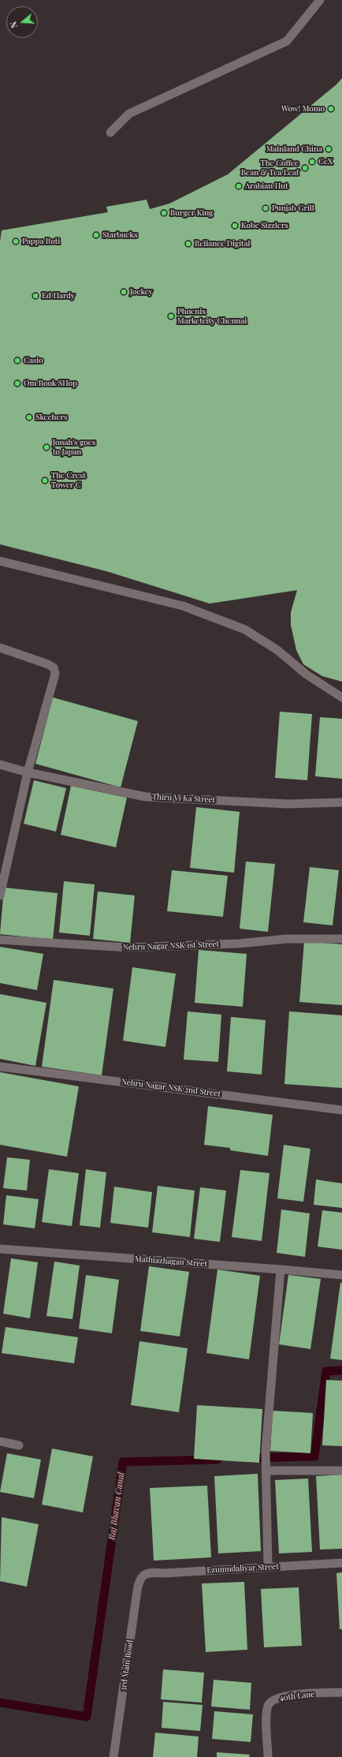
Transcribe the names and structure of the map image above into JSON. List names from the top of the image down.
{
  "streets": {
    "street": [
      "Thiru Vi Ka Street",
      "Nehru Nagar NSK 1st Street",
      "Nehru Nagar NSK 2nd Street",
      "Mathiazhagan Street",
      "Ezumudaliyar Street",
      "3rd Main Road",
      "40th Lane"
    ]
  },
  "crossings": [
    ["Ezumudaliyar Street", "3rd Main Road"]
  ],
  "water": ["Raj Bhavan Canal"],
  "places": [
    "Wow! Momo",
    "Mainland China",
    "CeX",
    "The Coffee Bean & Tea Leaf",
    "Arabian Hut",
    "Punjab Grill",
    "Burger King",
    "Kobe Sizzlers",
    "Starbucks",
    "Pappa Roti",
    "Reliance Digital",
    "Jockey",
    "Ed Hardy",
    "Phoenix Marketcity Chennai",
    "Casio",
    "Om Book SHop",
    "Skechers",
    "Jonah's goes to Japan",
    "The Crest Tower C"
  ],
  "north": "left"
}
